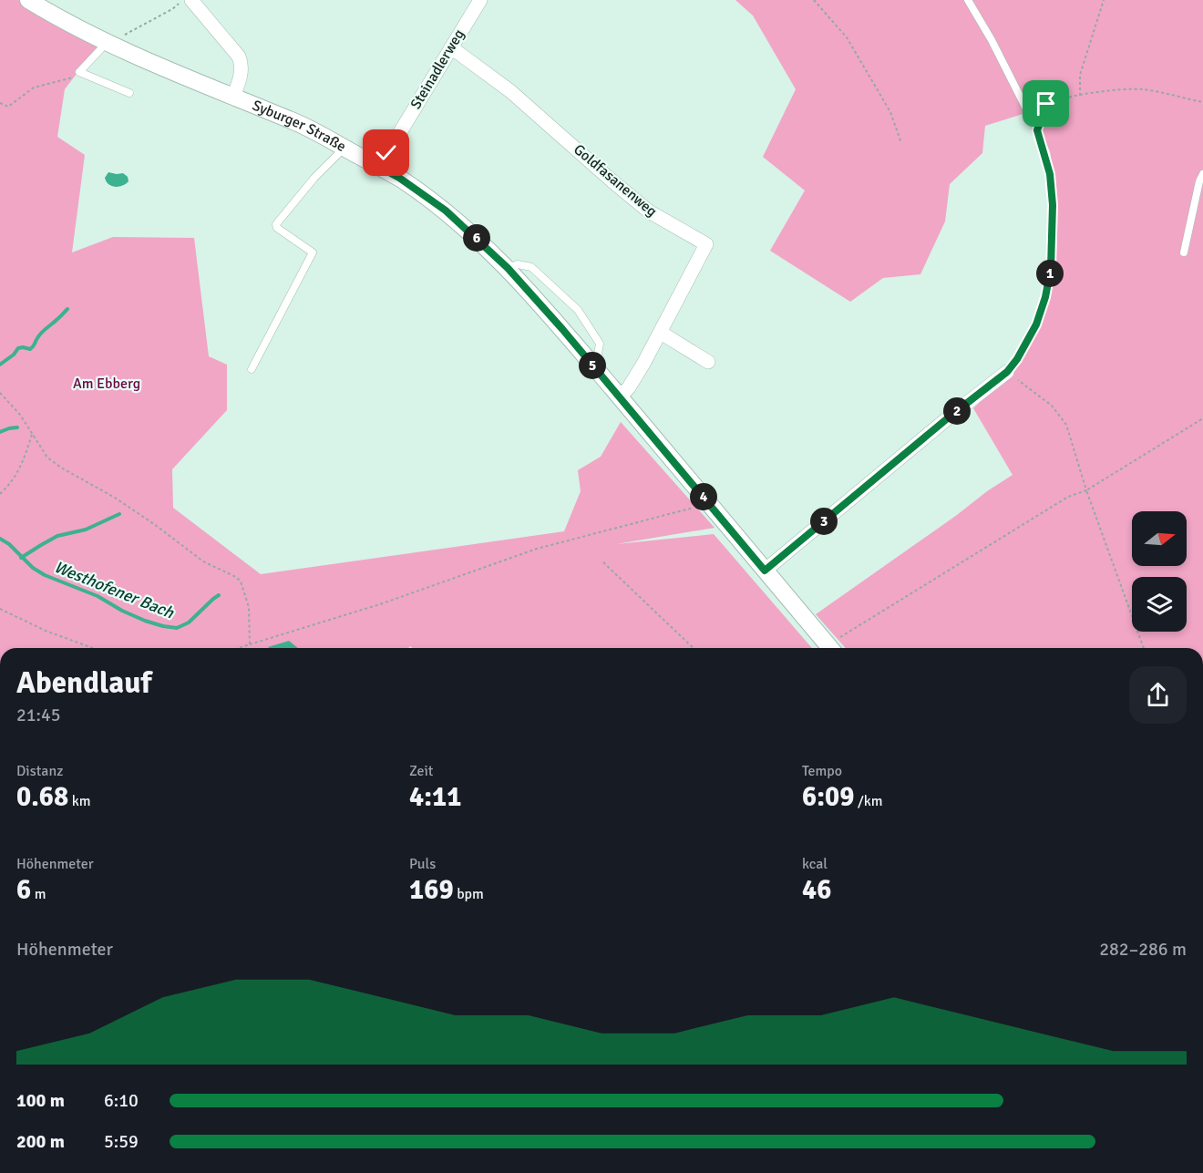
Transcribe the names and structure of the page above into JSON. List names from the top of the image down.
{
  "streets": {
    "street": ["Steinadlerweg", "Syburger Straße", "Goldfasanenweg"]
  },
  "crossings": [
    ["Steinadlerweg", "Syburger Straße"],
    ["Steinadlerweg", "Goldfasanenweg"],
    ["Syburger Straße", "Goldfasanenweg"]
  ],
  "water": ["Westhofener Bach"],
  "parks": ["Am Ebberg"],
  "north": "right",
  "page": {
    "pins": [
      "6",
      "1",
      "5",
      "2",
      "4",
      "3"
    ],
    "heading": ["Abendlauf", "21:45"],
    "stats": [
      ["Distanz", "0.68 km"],
      ["Zeit", "4:11"],
      ["Tempo", "6:09 /km"],
      ["Höhenmeter", "6 m"],
      ["Puls", "169 bpm"],
      ["kcal", "46"]
    ],
    "chart": ["Höhenmeter", "282–286 m"],
    "list": [
      {
        "name": "100 m",
        "note": "6:10"
      },
      {
        "name": "200 m",
        "note": "5:59"
      }
    ]
  }
}
